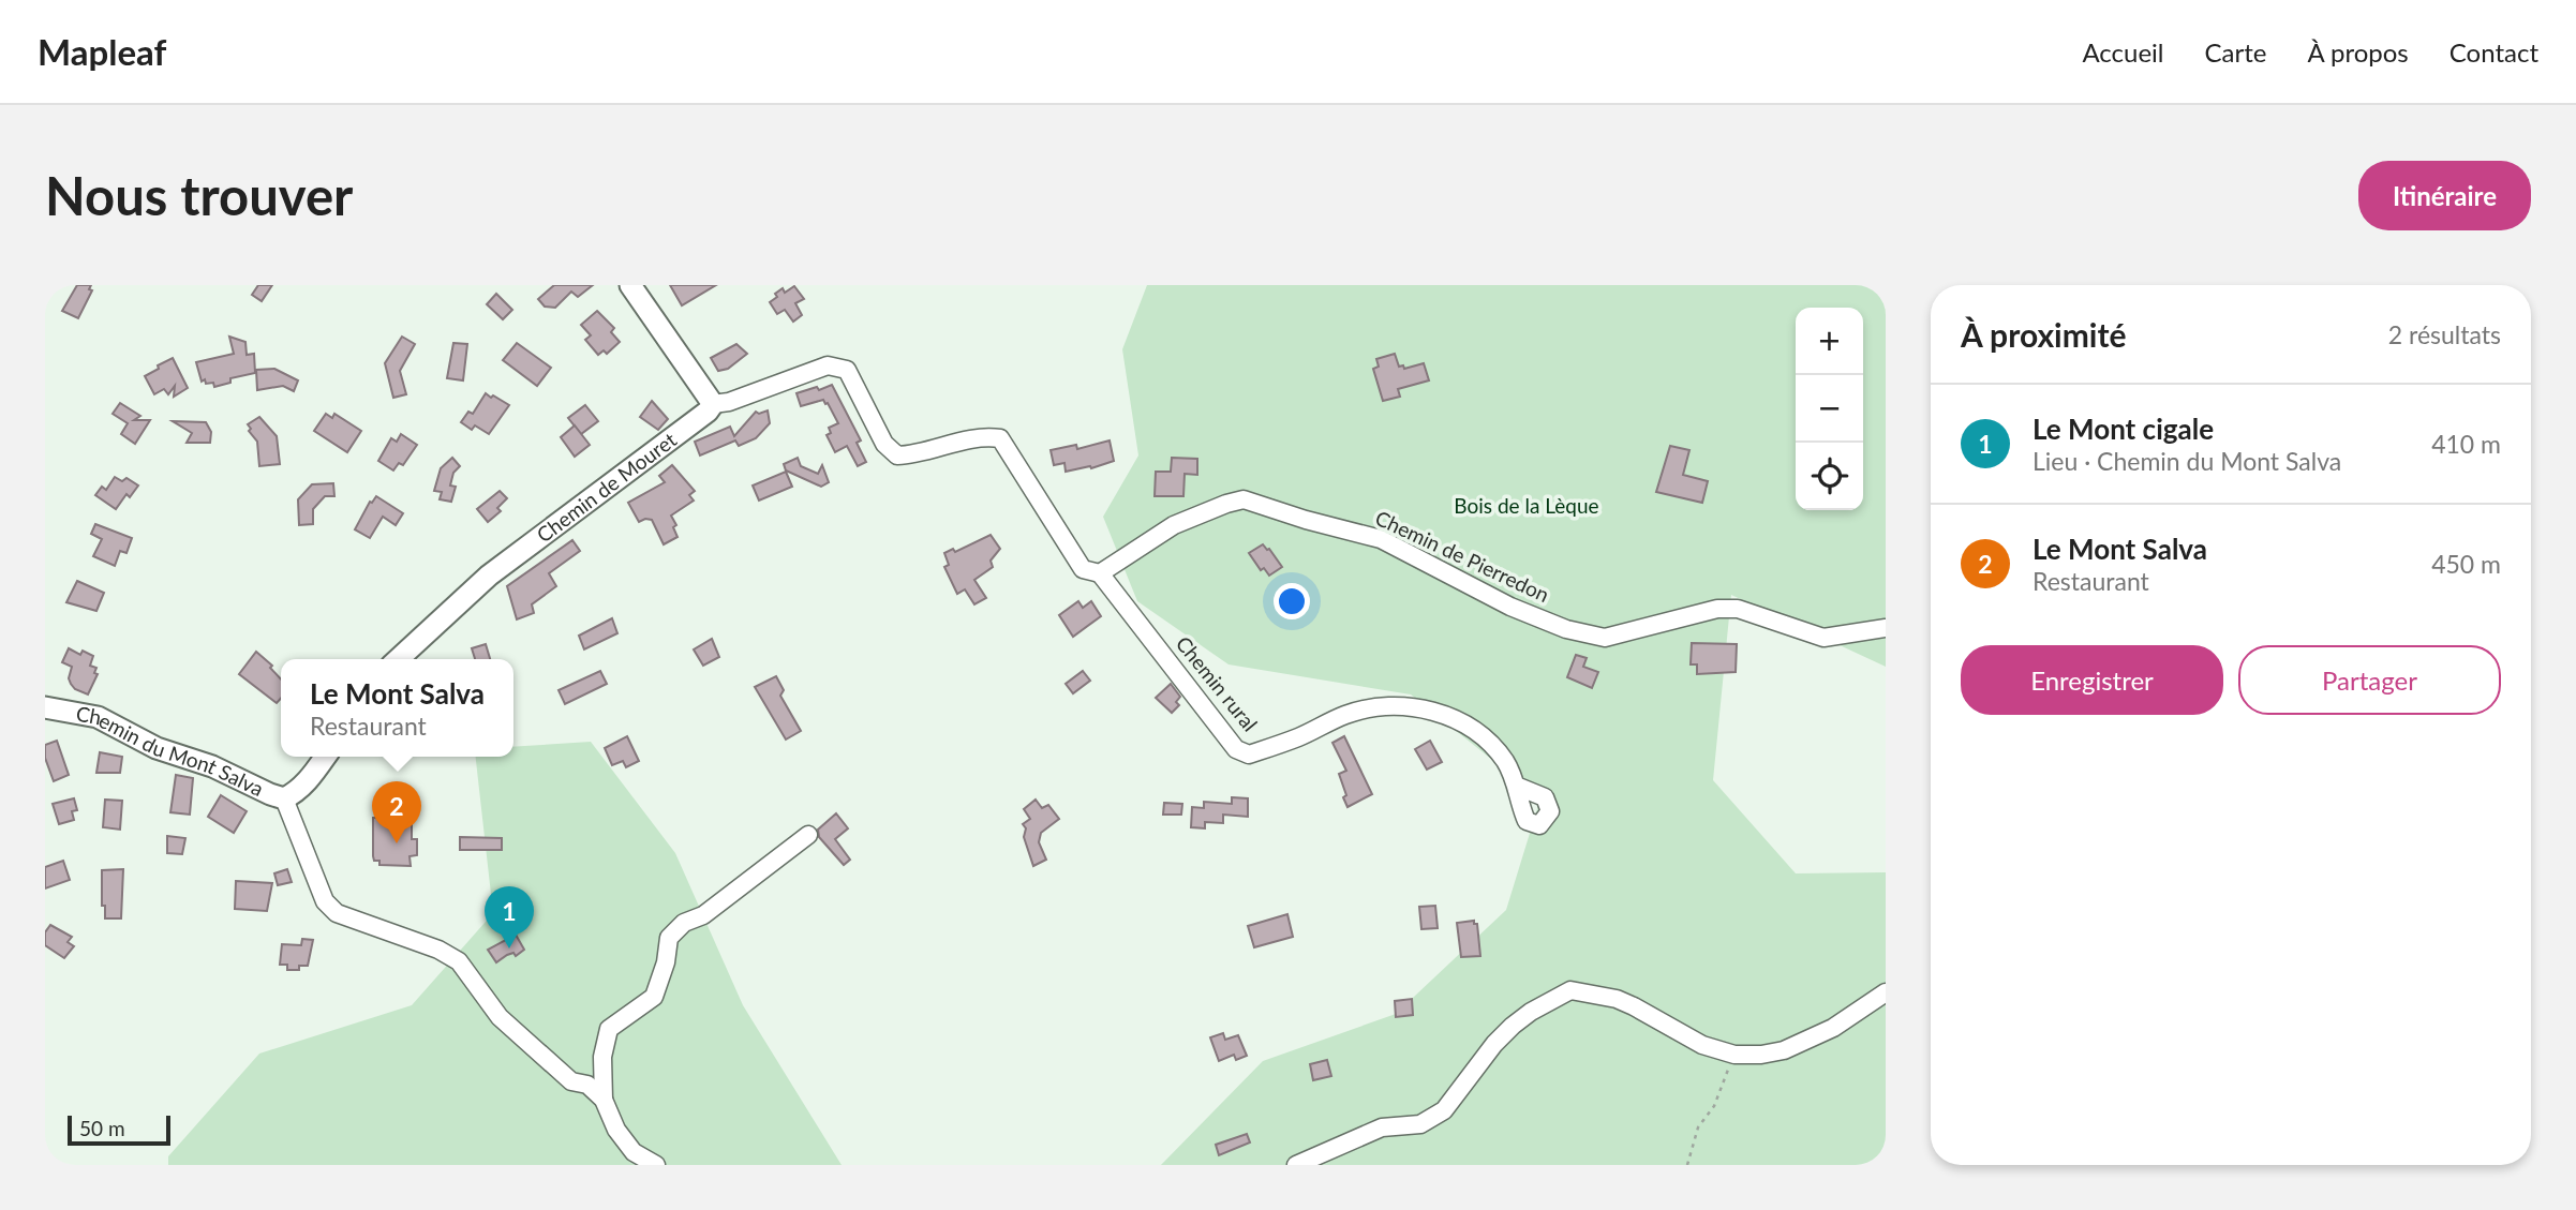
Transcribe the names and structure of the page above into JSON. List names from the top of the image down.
{
  "streets": {
    "street": [
      "Chemin de Mouret",
      "Chemin de Pierredon",
      "Chemin rural",
      "Chemin du Mont Salva"
    ]
  },
  "crossings": [
    ["Chemin de Pierredon", "Chemin rural"]
  ],
  "parks": ["Bois de la Lèque"],
  "scale_bar": "50 m",
  "page": {
    "header": "Mapleaf",
    "nav": [
      "Accueil",
      "Carte",
      "À propos",
      "Contact"
    ],
    "buttons": [
      "Itinéraire",
      ["Enregistrer", "Partager"]
    ],
    "title": "Nous trouver",
    "heading": ["À proximité", "2 résultats"],
    "map_buttons": ["+", "−"],
    "list": [
      {
        "mark": "1",
        "name": "Le Mont cigale",
        "note": "Lieu · Chemin du Mont Salva",
        "value": "410 m"
      },
      {
        "mark": "2",
        "name": "Le Mont Salva",
        "note": "Restaurant",
        "value": "450 m"
      }
    ],
    "popup": ["Le Mont Salva", "Restaurant"],
    "pins": ["2", "1"],
    "scale": "50 m"
  }
}
